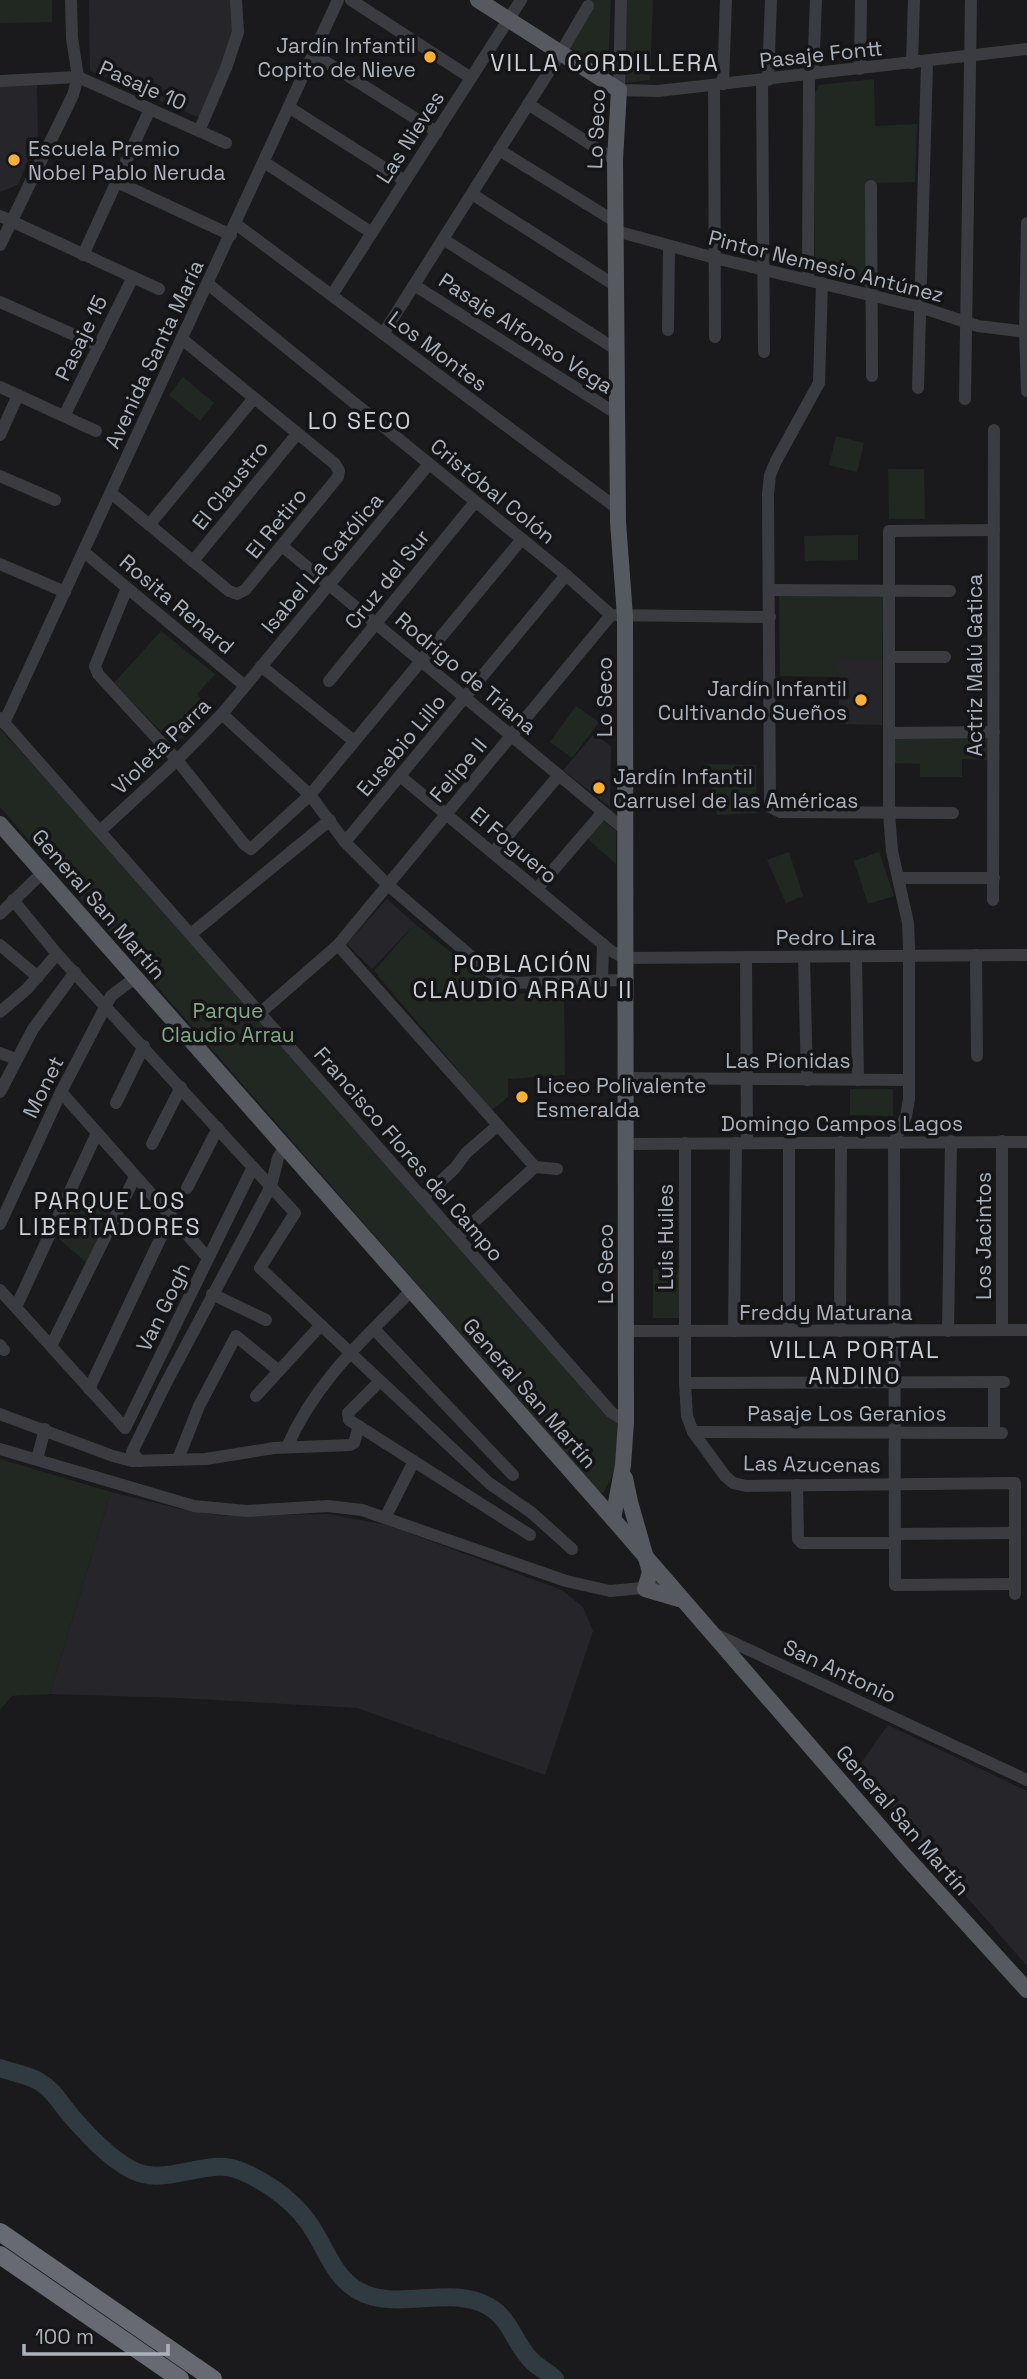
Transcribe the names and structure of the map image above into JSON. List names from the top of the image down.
{
  "streets": {
    "main road": ["Lo Seco", "General San Martín"],
    "street": [
      "Pasaje Fontt",
      "Pasaje 10",
      "Las Nieves",
      "Pintor Nemesio Antúnez",
      "Pasaje Alfonso Vega",
      "Pasaje 15",
      "Los Montes",
      "Avenida Santa María",
      "El Claustro",
      "Cristóbal Colón",
      "El Retiro",
      "Isabel La Católica",
      "Cruz del Sur",
      "Rosita Renard",
      "Actriz Malú Gatica",
      "Rodrigo de Triana",
      "Eusebio Lillo",
      "Violeta Parra",
      "Felipe II",
      "El Foguero",
      "Pedro Lira",
      "Las Pionidas",
      "Monet",
      "Domingo Campos Lagos",
      "Francisco Flores del Campo",
      "Los Jacintos",
      "Luis Huiles",
      "Van Gogh",
      "Freddy Maturana",
      "Pasaje Los Geranios",
      "Las Azucenas",
      "San Antonio"
    ]
  },
  "crossings": [
    ["Pasaje Fontt", "Lo Seco"],
    ["Lo Seco", "Pintor Nemesio Antúnez"],
    ["Lo Seco", "Pasaje Alfonso Vega"],
    ["Lo Seco", "Los Montes"],
    ["Lo Seco", "Cristóbal Colón"],
    ["Lo Seco", "Rodrigo de Triana"],
    ["Lo Seco", "Felipe II"],
    ["Lo Seco", "El Foguero"],
    ["Lo Seco", "General San Martín"],
    ["Lo Seco", "Pedro Lira"],
    ["Lo Seco", "Las Pionidas"],
    ["Lo Seco", "Domingo Campos Lagos"],
    ["Lo Seco", "Francisco Flores del Campo"],
    ["Lo Seco", "Freddy Maturana"],
    ["Las Nieves", "Los Montes"],
    ["Los Montes", "Avenida Santa María"],
    ["Avenida Santa María", "Cristóbal Colón"],
    ["Avenida Santa María", "Rosita Renard"],
    ["Avenida Santa María", "Francisco Flores del Campo"],
    ["El Claustro", "El Retiro"],
    ["Cristóbal Colón", "Isabel La Católica"],
    ["Cristóbal Colón", "Cruz del Sur"],
    ["Cristóbal Colón", "Eusebio Lillo"],
    ["Cristóbal Colón", "Felipe II"],
    ["El Retiro", "Rodrigo de Triana"],
    ["Isabel La Católica", "Rosita Renard"],
    ["Isabel La Católica", "Rodrigo de Triana"],
    ["Isabel La Católica", "Violeta Parra"],
    ["Cruz del Sur", "Rodrigo de Triana"],
    ["Rosita Renard", "Violeta Parra"],
    ["Rodrigo de Triana", "Eusebio Lillo"],
    ["Rodrigo de Triana", "Felipe II"],
    ["Eusebio Lillo", "El Foguero"],
    ["Violeta Parra", "Francisco Flores del Campo"],
    ["Felipe II", "El Foguero"],
    ["Felipe II", "Francisco Flores del Campo"],
    ["El Foguero", "Pedro Lira"],
    ["General San Martín", "Monet"],
    ["General San Martín", "San Antonio"],
    ["Domingo Campos Lagos", "Los Jacintos"],
    ["Domingo Campos Lagos", "Luis Huiles"],
    ["Los Jacintos", "Freddy Maturana"],
    ["Luis Huiles", "Freddy Maturana"],
    ["Luis Huiles", "Las Azucenas"],
    ["Freddy Maturana", "Las Azucenas"],
    ["Pasaje Los Geranios", "Las Azucenas"]
  ],
  "districts": [
    "VILLA CORDILLERA",
    "LO SECO",
    "POBLACIÓN CLAUDIO ARRAU II",
    "PARQUE LOS LIBERTADORES",
    "VILLA PORTAL ANDINO"
  ],
  "parks": ["Parque Claudio Arrau"],
  "places": [
    "Jardín Infantil Copito de Nieve",
    "Escuela Premio Nobel Pablo Neruda",
    "Jardín Infantil Cultivando Sueños",
    "Jardín Infantil Carrusel de las Américas",
    "Liceo Polivalente Esmeralda"
  ],
  "scale_bar": "100 m"
}
